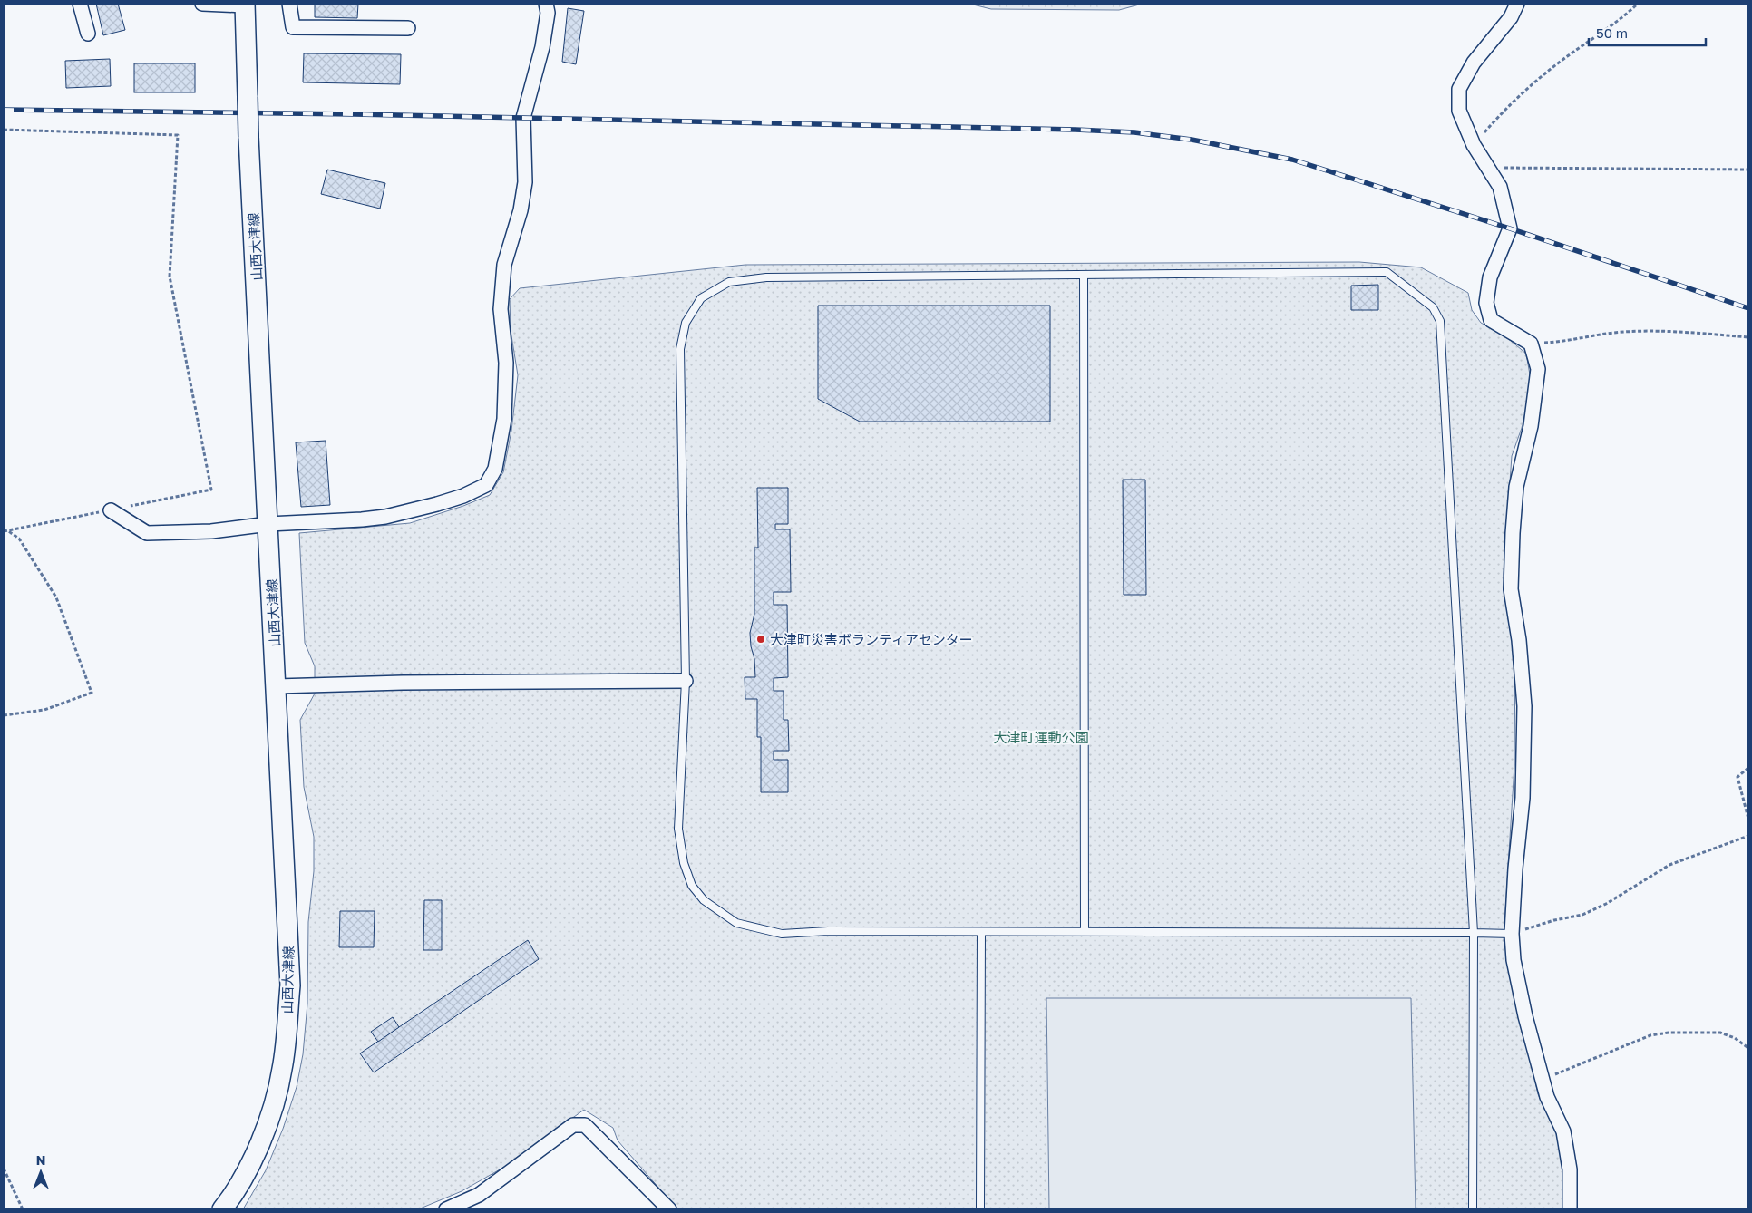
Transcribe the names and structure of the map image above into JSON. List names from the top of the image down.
{
  "streets": {
    "main road": ["山西大津線"]
  },
  "parks": ["大津町運動公園"],
  "places": ["大津町災害ボランティアセンター"],
  "scale_bar": "50 m",
  "north": "top"
}
